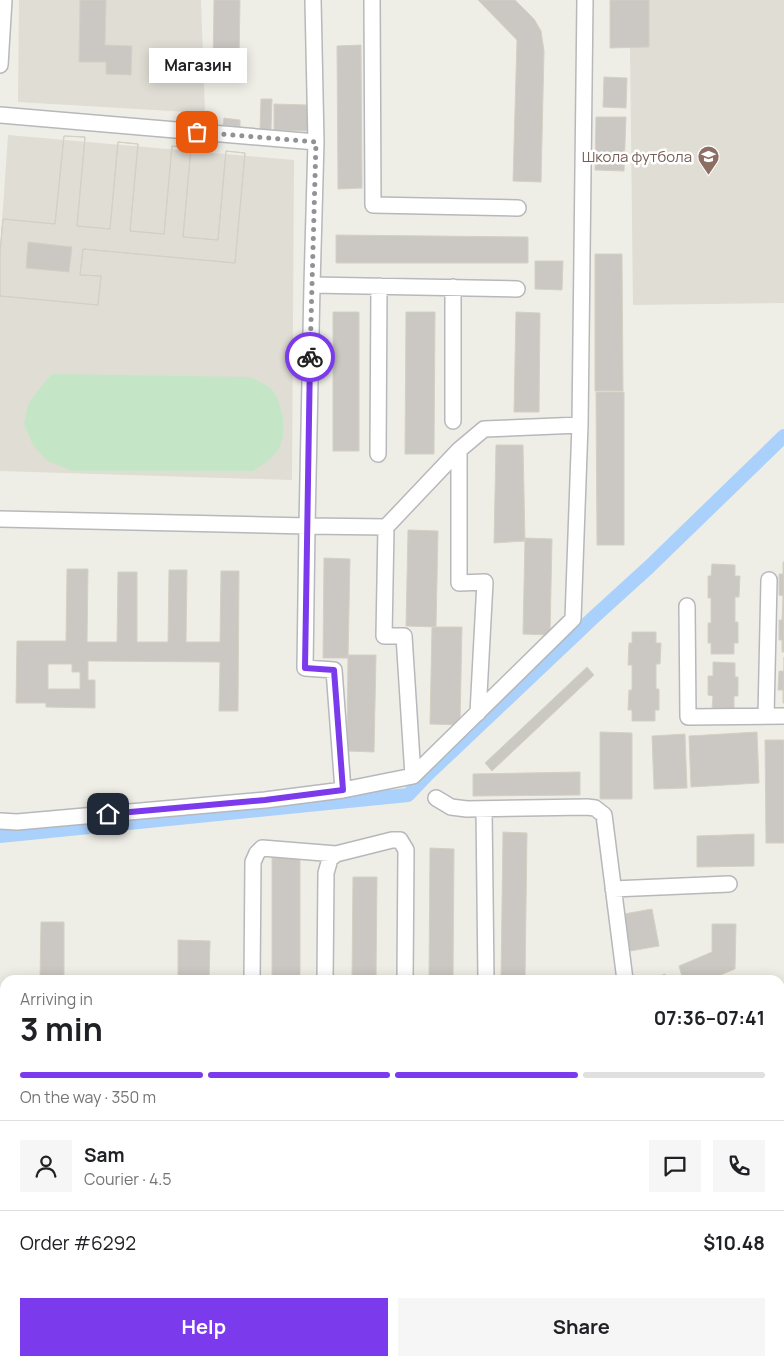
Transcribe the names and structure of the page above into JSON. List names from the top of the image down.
{
  "places": {
    "other": ["Магазин"],
    "school or university": ["Школа футбола"]
  },
  "page": {
    "bubble": "Магазин",
    "heading": ["3 min", "Arriving in", "07:36–07:41"],
    "panel": [
      "Sam",
      "Courier · 4.5",
      "Order #6292",
      "$10.48"
    ],
    "bar": "On the way · 350 m",
    "buttons": ["Help", "Share"]
  }
}
